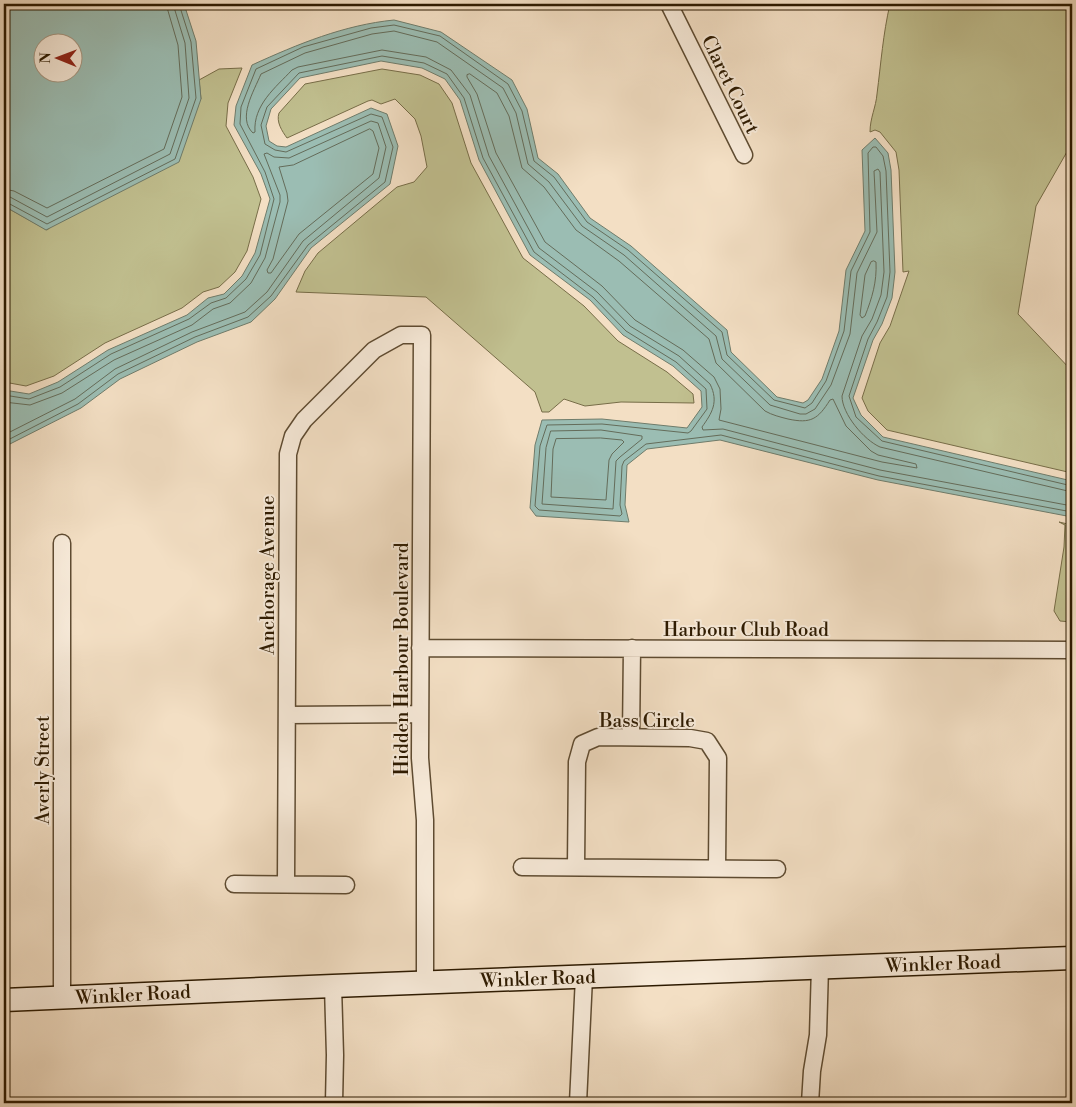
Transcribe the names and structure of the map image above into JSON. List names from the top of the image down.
{
  "streets": {
    "street": [
      "Claret Court",
      "Anchorage Avenue",
      "Harbour Club Road",
      "Hidden Harbour Boulevard",
      "Bass Circle",
      "Averly Street",
      "Winkler Road"
    ]
  },
  "crossings": [
    ["Anchorage Avenue", "Hidden Harbour Boulevard"],
    ["Harbour Club Road", "Hidden Harbour Boulevard"],
    ["Hidden Harbour Boulevard", "Winkler Road"],
    ["Averly Street", "Winkler Road"]
  ],
  "north": "left"
}
